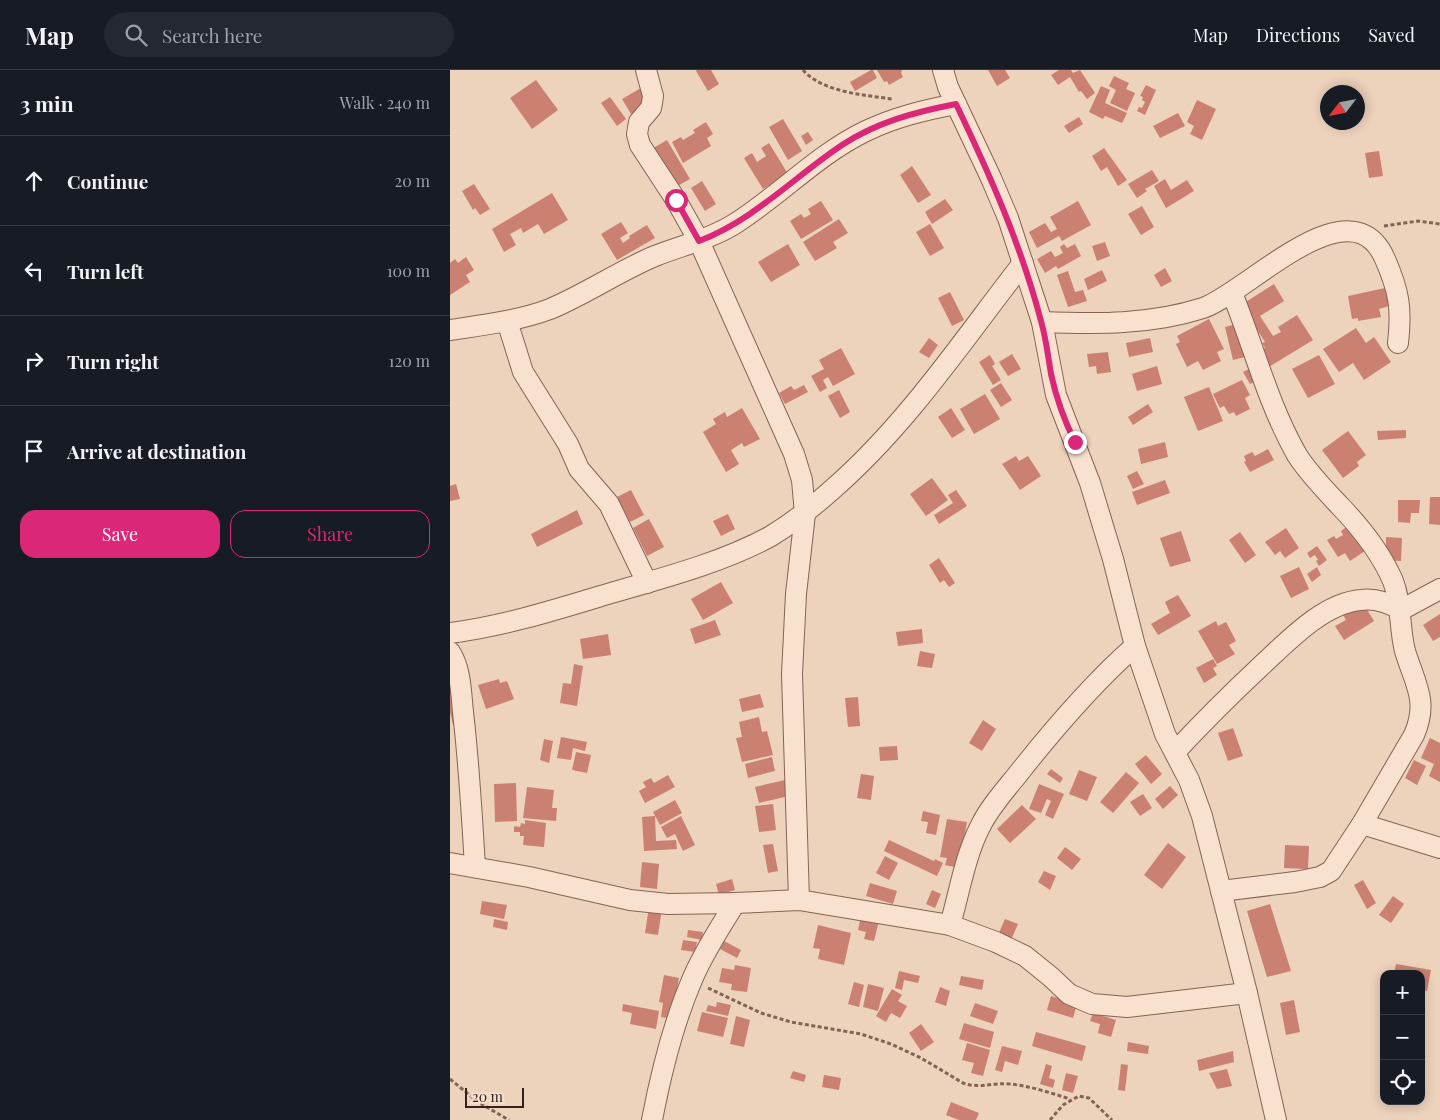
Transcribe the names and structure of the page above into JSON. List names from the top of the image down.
{
  "scale_bar": "20 m",
  "north": "bottom left",
  "page": {
    "header": "Map",
    "search": "Search here",
    "nav": ["Map", "Directions", "Saved"],
    "heading": ["3 min", "Walk · 240 m"],
    "list": [
      ["Continue", "20 m"],
      ["Turn left", "100 m"],
      ["Turn right", "120 m"],
      "Arrive at destination"
    ],
    "buttons": ["Save", "Share"],
    "map_buttons": ["+", "−"],
    "scale": "20 m"
  }
}
